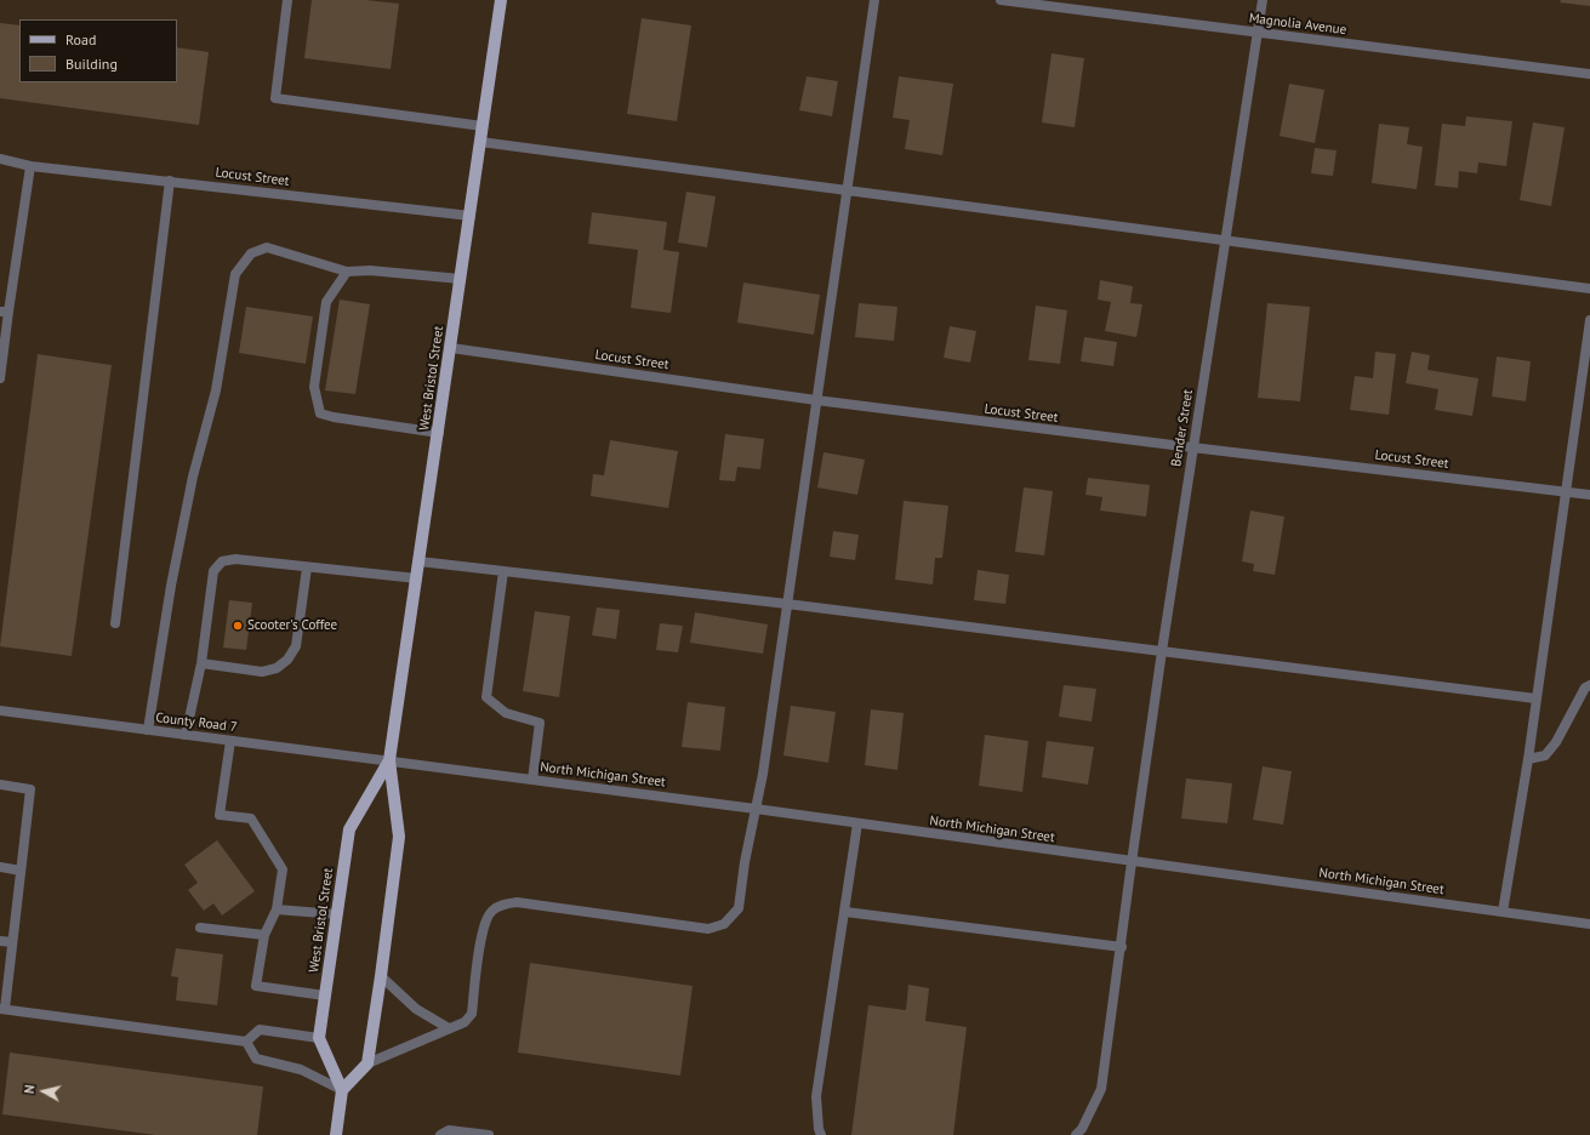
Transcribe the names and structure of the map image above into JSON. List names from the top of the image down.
{
  "streets": {
    "main road": ["West Bristol Street"],
    "street": [
      "Magnolia Avenue",
      "Locust Street",
      "Bender Street",
      "County Road 7",
      "North Michigan Street"
    ]
  },
  "crossings": [
    ["Magnolia Avenue", "Bender Street"],
    ["Locust Street", "West Bristol Street"],
    ["Locust Street", "Bender Street"],
    ["West Bristol Street", "County Road 7"],
    ["West Bristol Street", "North Michigan Street"],
    ["Bender Street", "North Michigan Street"],
    ["County Road 7", "North Michigan Street"]
  ],
  "places": ["Scooter's Coffee"],
  "legend": ["Road", "Building"],
  "north": "left"
}
